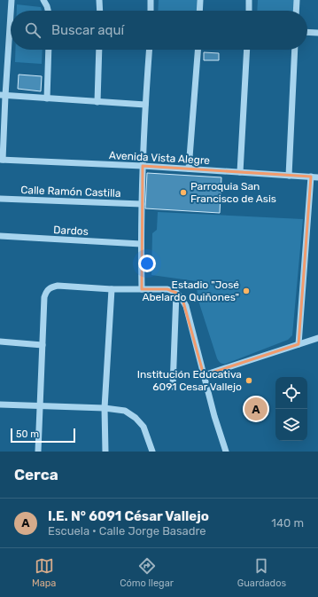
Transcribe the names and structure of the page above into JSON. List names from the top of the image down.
{
  "streets": {
    "street": ["Avenida Vista Alegre", "Calle Ramón Castilla", "Dardos"]
  },
  "places": ["Parroquia San Francisco de Asis", "Estadio \"José Abelardo Quiñones\"", "Institución Educativa 6091 Cesar Vallejo"],
  "scale_bar": "50 m",
  "page": {
    "search": "Buscar aquí",
    "pins": "A",
    "scale": "50 m",
    "heading": "Cerca",
    "list": [
      {
        "mark": "A",
        "name": "I.E. N° 6091 César Vallejo",
        "note": "Escuela · Calle Jorge Basadre",
        "value": "140 m"
      }
    ],
    "nav": ["Mapa", "Cómo llegar", "Guardados"]
  }
}
